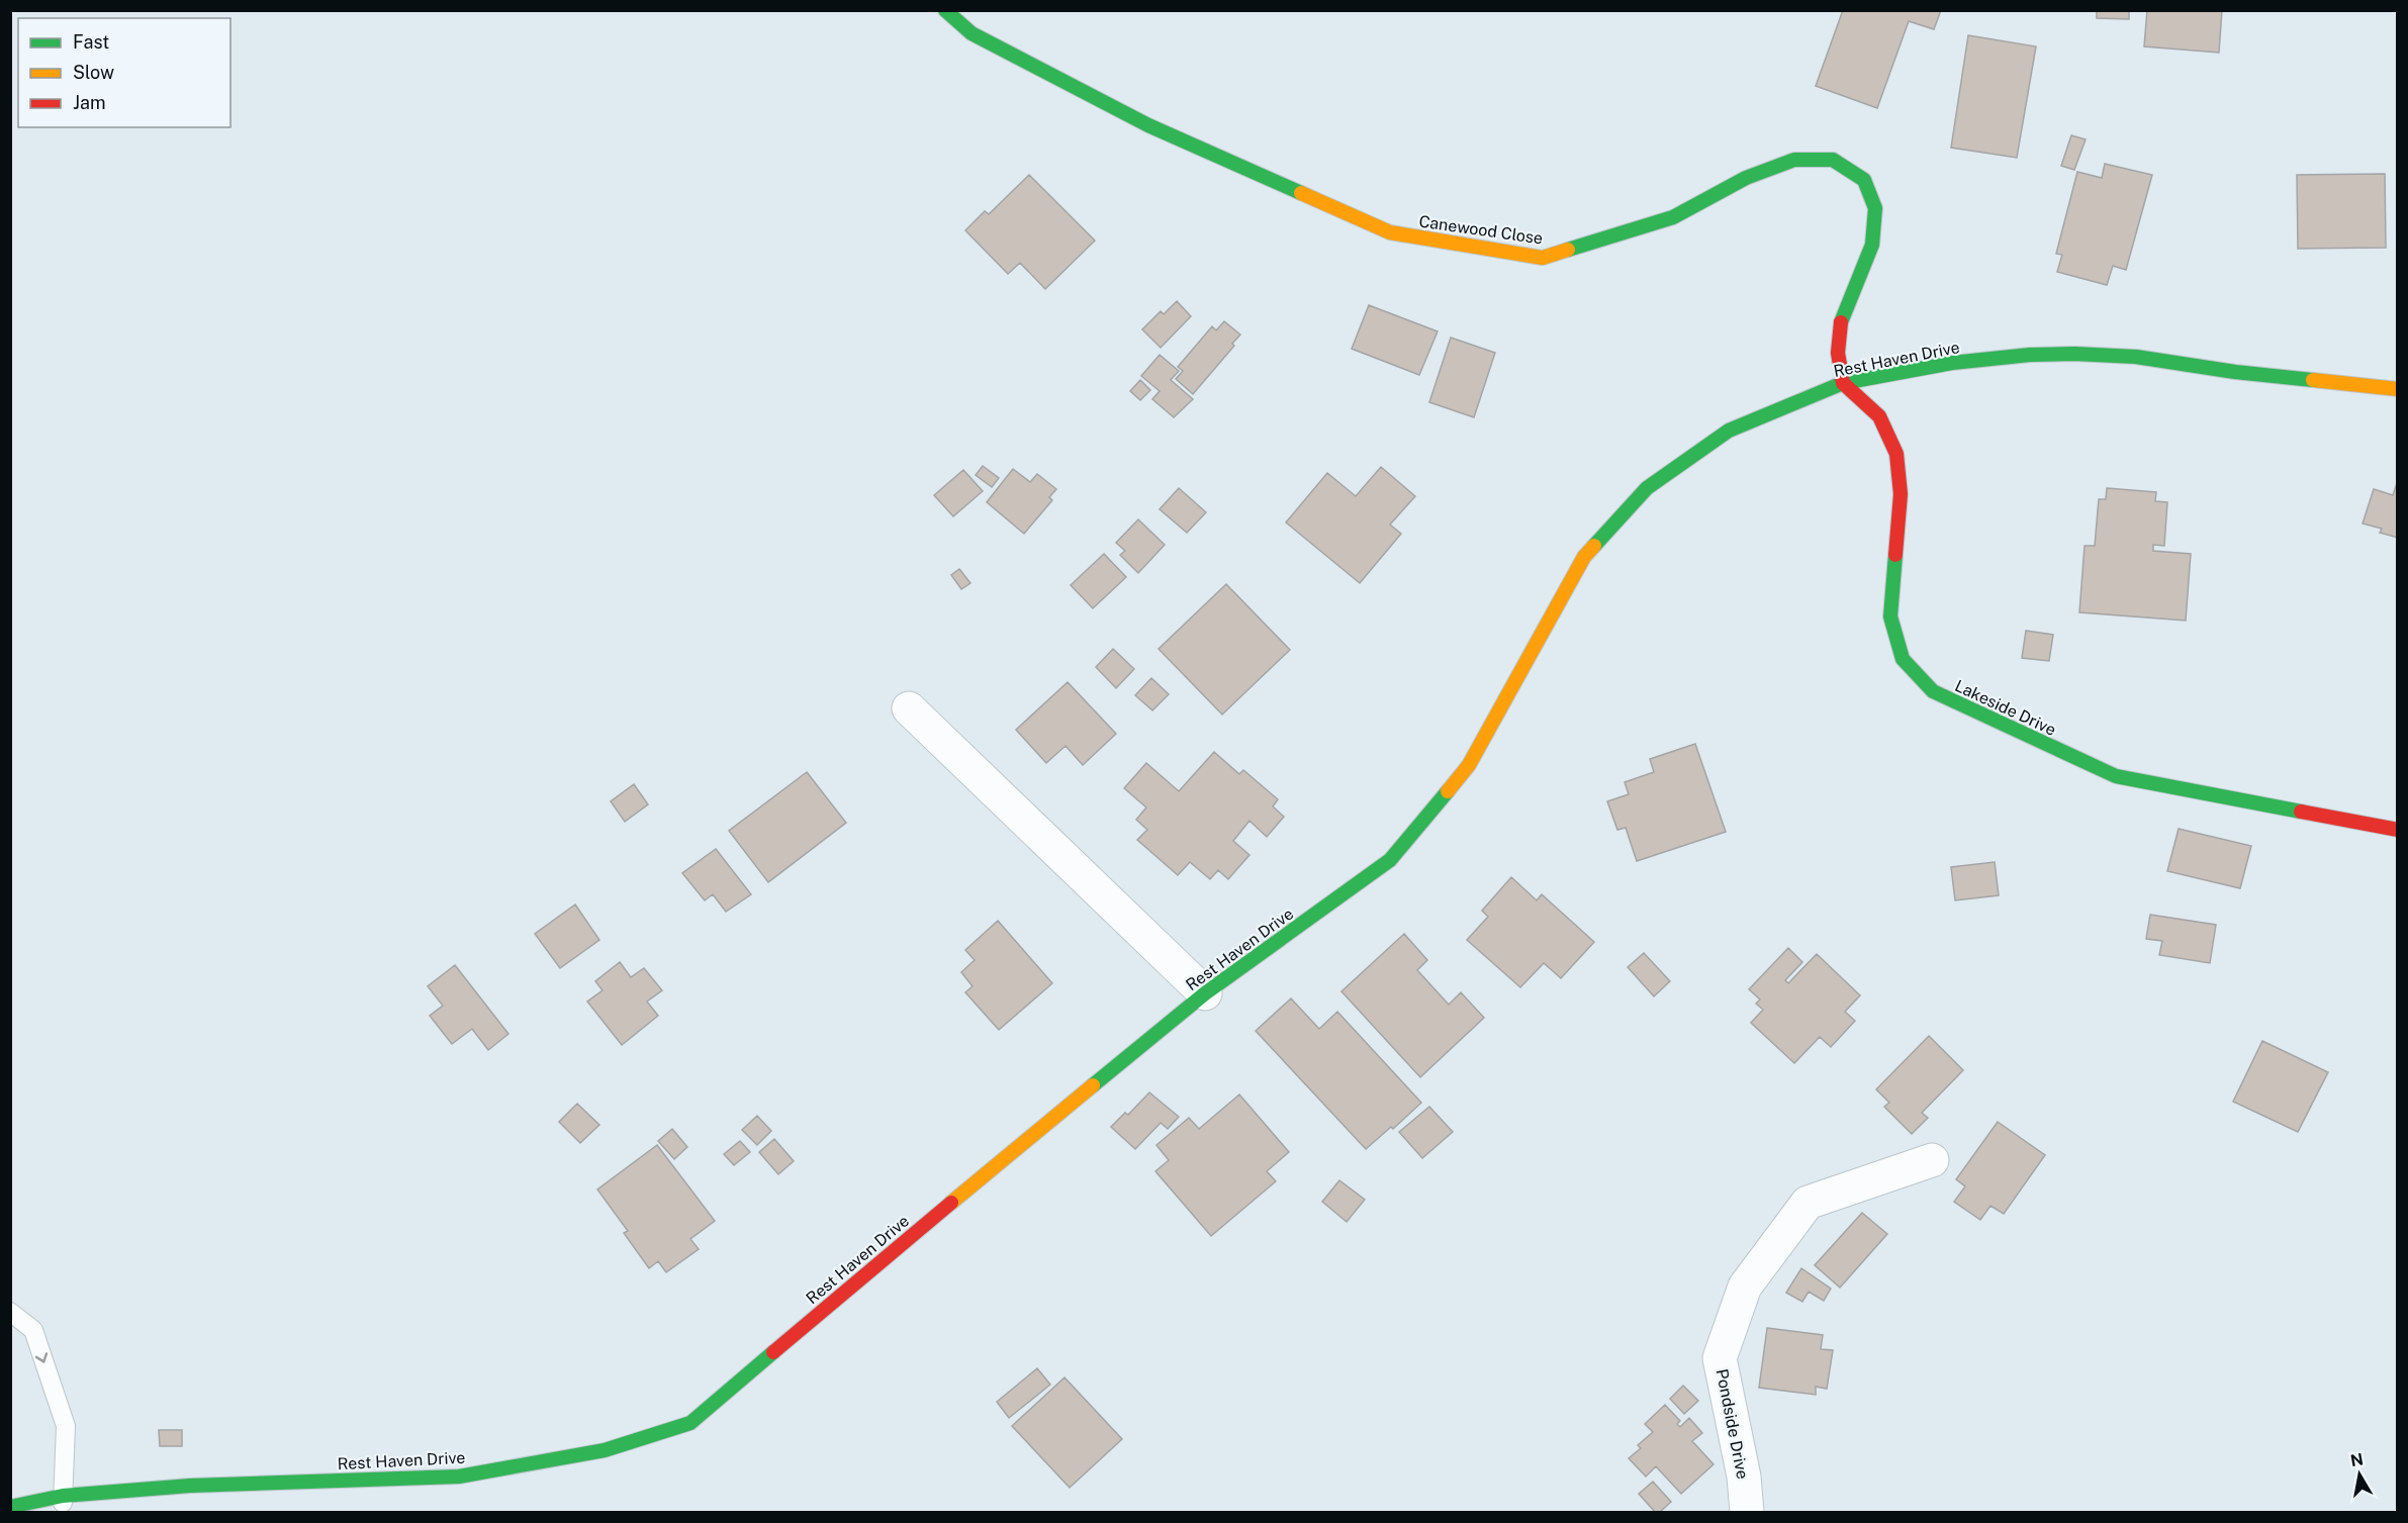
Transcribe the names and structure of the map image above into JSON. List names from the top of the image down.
{
  "streets": {
    "street": [
      "Canewood Close",
      "Rest Haven Drive",
      "Lakeside Drive",
      "Pondside Drive"
    ]
  },
  "crossings": [
    ["Canewood Close", "Rest Haven Drive"],
    ["Canewood Close", "Lakeside Drive"],
    ["Rest Haven Drive", "Lakeside Drive"]
  ],
  "legend": ["Fast", "Slow", "Jam"],
  "north": "top"
}
